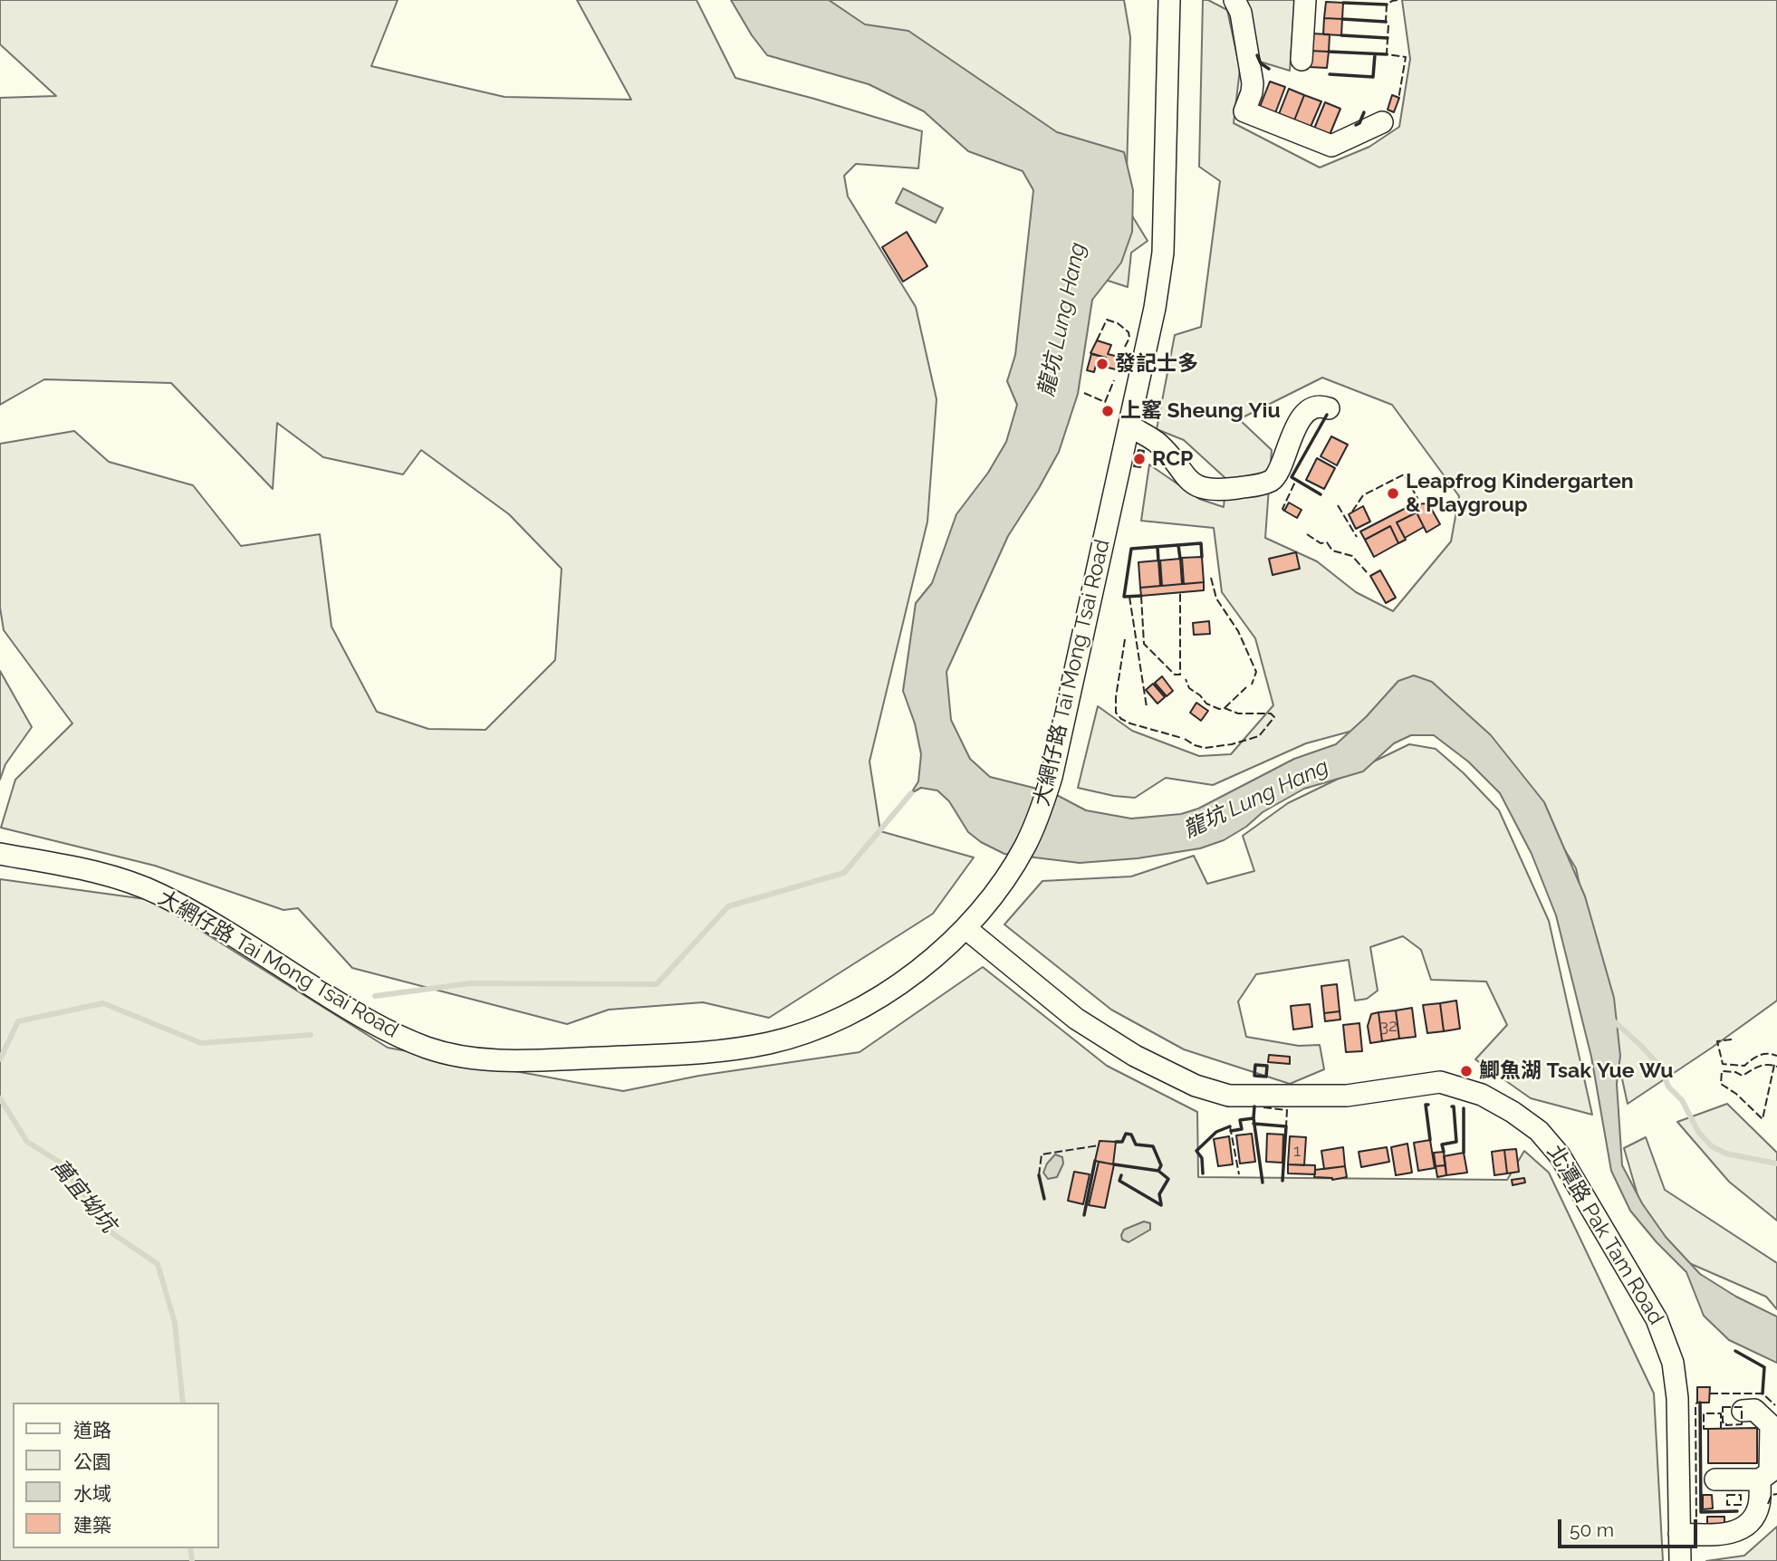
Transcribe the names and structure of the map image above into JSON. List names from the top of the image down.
{
  "streets": {
    "street": ["大網仔路 Tai Mong Tsai Road", "北潭路 Pak Tam Road"]
  },
  "crossings": [
    ["大網仔路 Tai Mong Tsai Road", "北潭路 Pak Tam Road"]
  ],
  "water": ["龍坑 Lung Hang", "萬宜坳坑"],
  "places": [
    "發記士多",
    "上窰 Sheung Yiu",
    "RCP",
    "Leapfrog Kindergarten & Playgroup",
    "鯽魚湖 Tsak Yue Wu"
  ],
  "house_numbers": ["32", "1"],
  "legend": [
    "道路",
    "公園",
    "水域",
    "建築"
  ],
  "scale_bar": "50 m"
}
